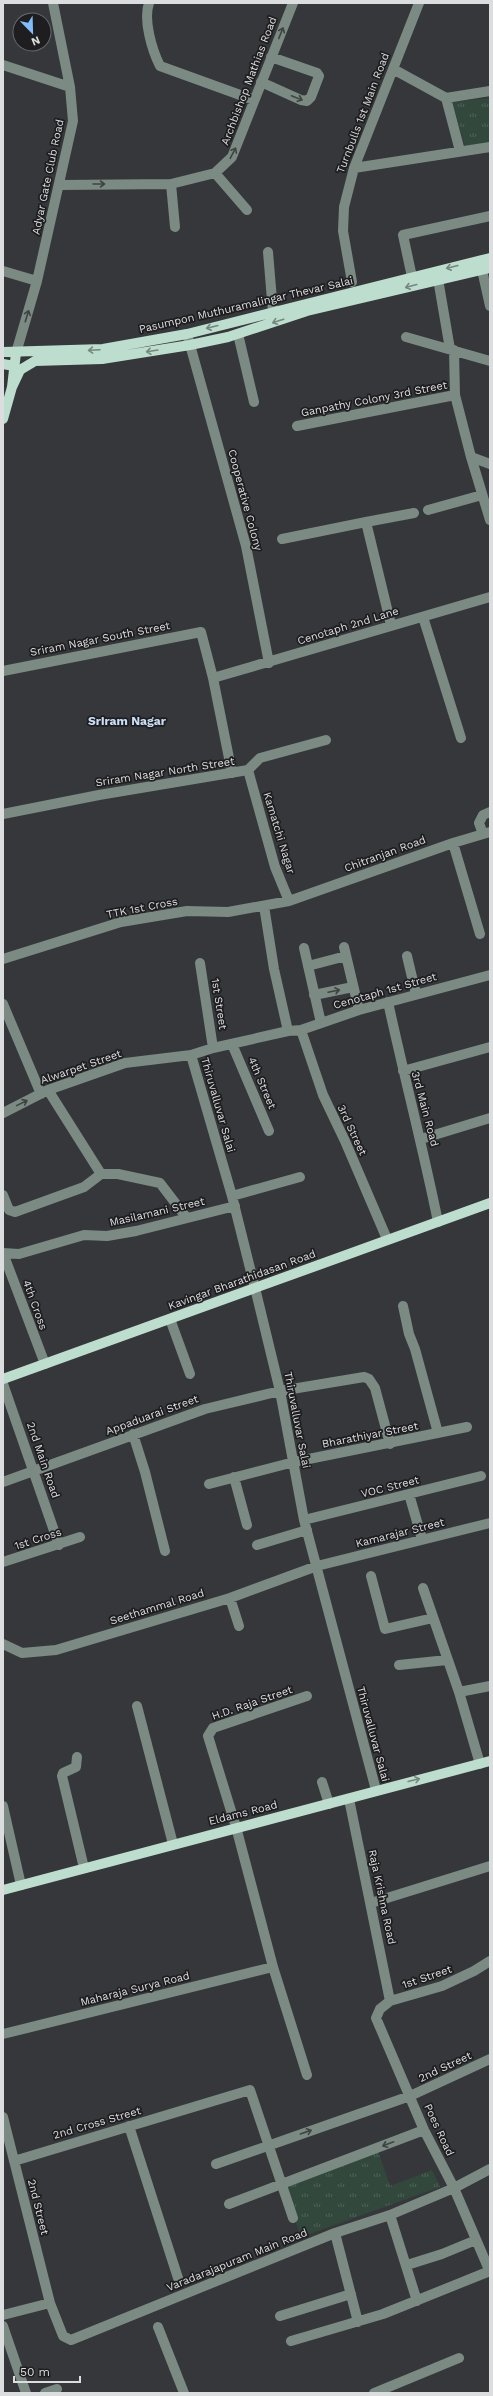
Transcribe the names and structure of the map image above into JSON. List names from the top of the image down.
{
  "streets": {
    "main road": ["Pasumpon Muthuramalingar Thevar Salai", "Kavingar Bharathidasan Road", "Eldams Road"],
    "street": [
      "Archbishop Mathias Road",
      "Turnbulls 1st Main Road",
      "Adyar Gate Club Road",
      "Ganpathy Colony 3rd Street",
      "Cooperative Colony",
      "Cenotaph 2nd Lane",
      "Sriram Nagar South Street",
      "Sriram Nagar North Street",
      "Kamatchi Nagar",
      "Chitranjan Road",
      "TTK 1st Cross",
      "Cenotaph 1st Street",
      "1st Street",
      "Alwarpet Street",
      "4th Street",
      "Thiruvalluvar Salai",
      "3rd Main Road",
      "3rd Street",
      "Masilamani Street",
      "4th Cross",
      "Appaduarai Street",
      "Bharathiyar Street",
      "2nd Main Road",
      "VOC Street",
      "Kamarajar Street",
      "1st Cross",
      "Seethammal Road",
      "H.D. Raja Street",
      "Raja Krishna Road",
      "Maharaja Surya Road",
      "2nd Street",
      "2nd Cross Street",
      "Poes Road",
      "Varadarajapuram Main Road"
    ]
  },
  "crossings": [
    ["Archbishop Mathias Road", "Adyar Gate Club Road"],
    ["Adyar Gate Club Road", "Pasumpon Muthuramalingar Thevar Salai"],
    ["Pasumpon Muthuramalingar Thevar Salai", "Cooperative Colony"],
    ["Cooperative Colony", "Cenotaph 2nd Lane"],
    ["Cenotaph 2nd Lane", "Sriram Nagar South Street"],
    ["Sriram Nagar North Street", "Kamatchi Nagar"],
    ["Kamatchi Nagar", "Chitranjan Road"],
    ["Kamatchi Nagar", "TTK 1st Cross"],
    ["Chitranjan Road", "TTK 1st Cross"],
    ["Cenotaph 1st Street", "Alwarpet Street"],
    ["Cenotaph 1st Street", "3rd Main Road"],
    ["Cenotaph 1st Street", "3rd Street"],
    ["1st Street", "Alwarpet Street"],
    ["1st Street", "Raja Krishna Road"],
    ["1st Street", "Poes Road"],
    ["Alwarpet Street", "4th Street"],
    ["Alwarpet Street", "Thiruvalluvar Salai"],
    ["Thiruvalluvar Salai", "Masilamani Street"],
    ["Thiruvalluvar Salai", "Kavingar Bharathidasan Road"],
    ["Thiruvalluvar Salai", "Appaduarai Street"],
    ["Thiruvalluvar Salai", "Bharathiyar Street"],
    ["Thiruvalluvar Salai", "VOC Street"],
    ["Thiruvalluvar Salai", "Kamarajar Street"],
    ["Thiruvalluvar Salai", "Seethammal Road"],
    ["Thiruvalluvar Salai", "Eldams Road"],
    ["3rd Main Road", "Kavingar Bharathidasan Road"],
    ["3rd Street", "Kavingar Bharathidasan Road"],
    ["Masilamani Street", "4th Cross"],
    ["Kavingar Bharathidasan Road", "4th Cross"],
    ["Appaduarai Street", "Bharathiyar Street"],
    ["Appaduarai Street", "2nd Main Road"],
    ["2nd Main Road", "1st Cross"],
    ["Kamarajar Street", "Seethammal Road"],
    ["H.D. Raja Street", "Eldams Road"],
    ["Eldams Road", "Raja Krishna Road"],
    ["Raja Krishna Road", "Poes Road"],
    ["2nd Street", "2nd Cross Street"],
    ["2nd Street", "Poes Road"],
    ["2nd Street", "Varadarajapuram Main Road"],
    ["Poes Road", "Varadarajapuram Main Road"]
  ],
  "one_way": ["Archbishop Mathias Road"],
  "districts": ["Sriram Nagar"],
  "scale_bar": "50 m",
  "north": "bottom right"
}
